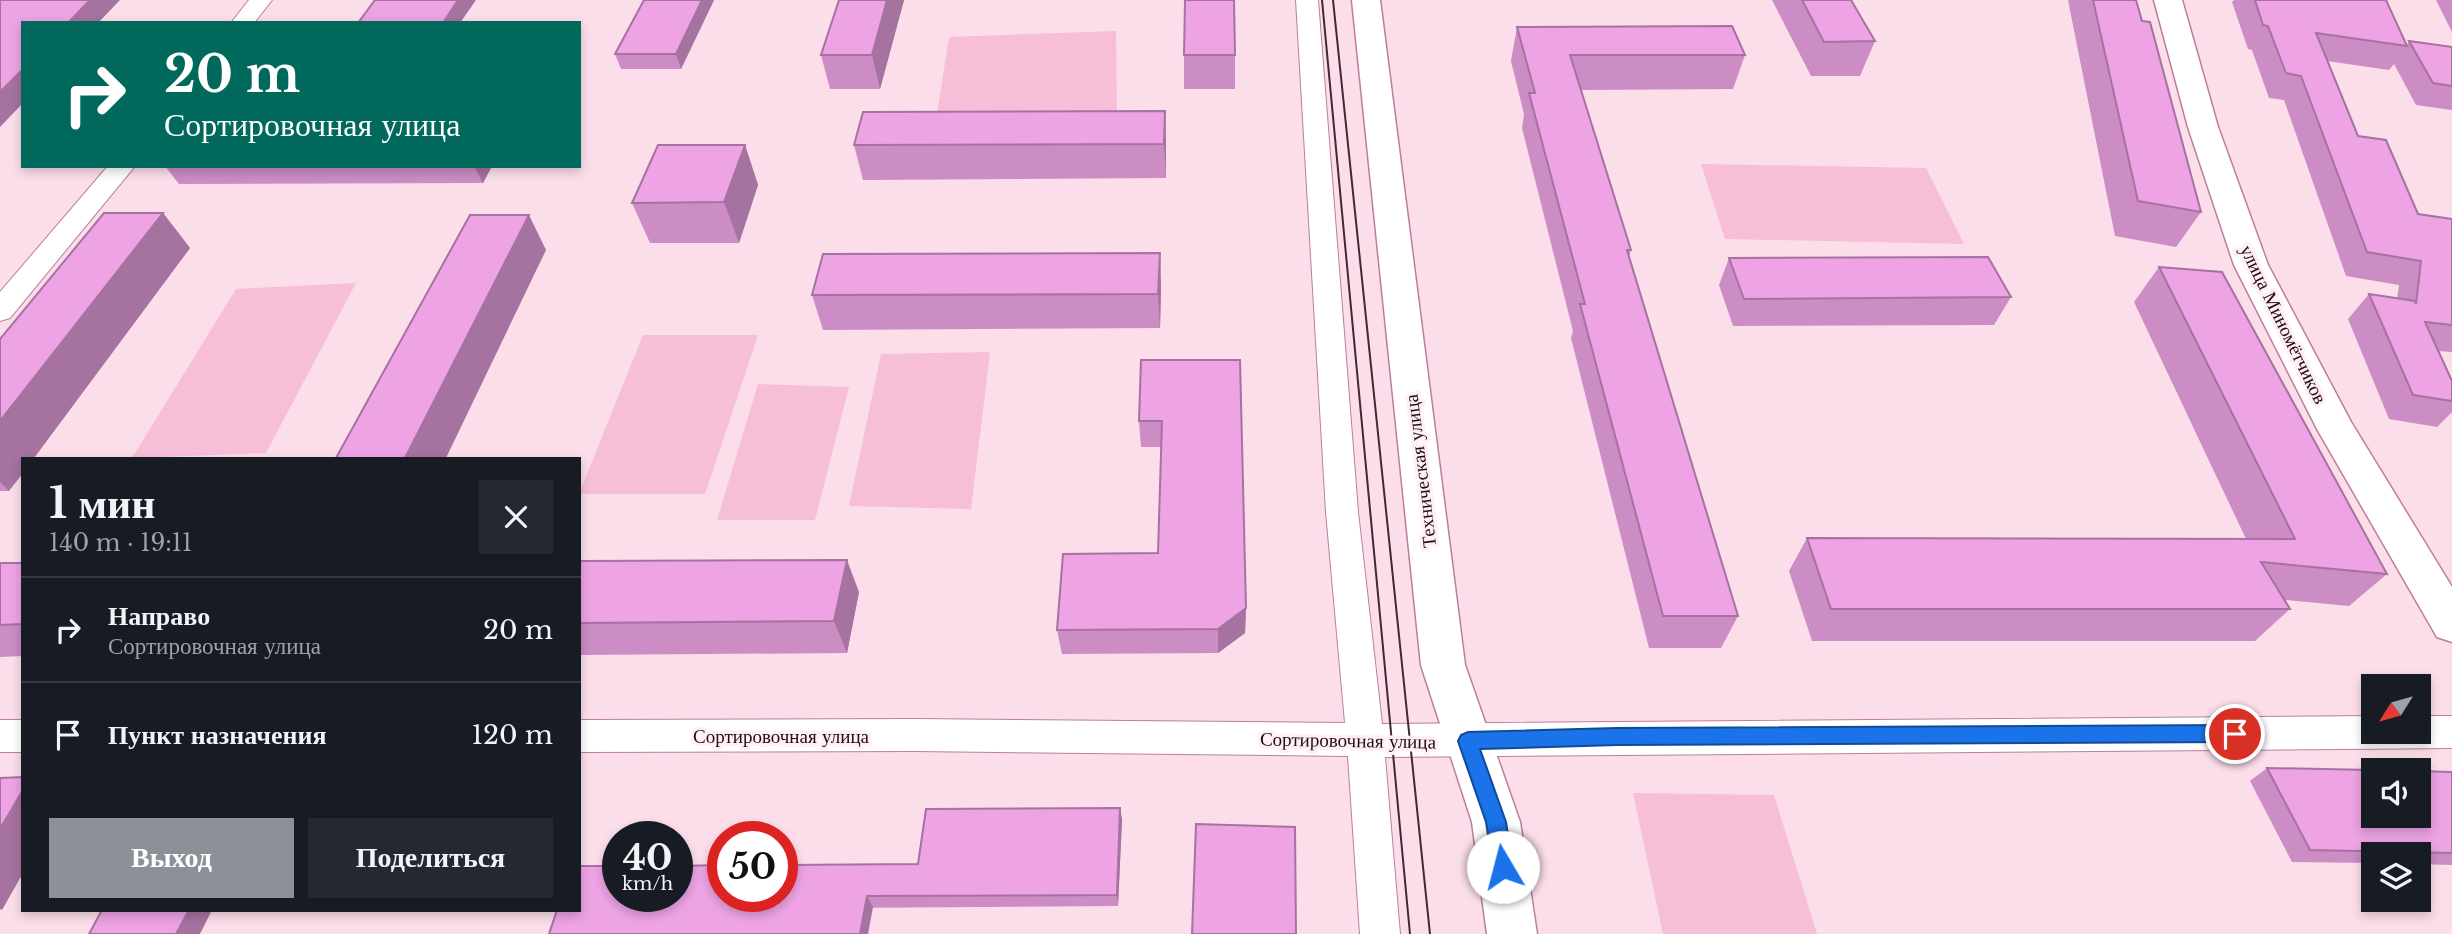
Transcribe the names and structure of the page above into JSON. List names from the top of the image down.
{
  "streets": {
    "main road": ["улица Миномётчиков", "Техническая улица"],
    "street": ["Сортировочная улица"]
  },
  "crossings": [
    ["Техническая улица", "Сортировочная улица"]
  ],
  "north": "bottom left",
  "page": {
    "turn": ["20 m", "Сортировочная улица"],
    "heading": ["1 мин", "140 m · 19:11"],
    "list": [
      {
        "name": "Направо",
        "note": "Сортировочная улица",
        "value": "20 m"
      },
      {
        "name": "Пункт назначения",
        "value": "120 m"
      }
    ],
    "buttons": ["Выход", "Поделиться"],
    "speed": "40 km/h",
    "limit": "50"
  }
}
